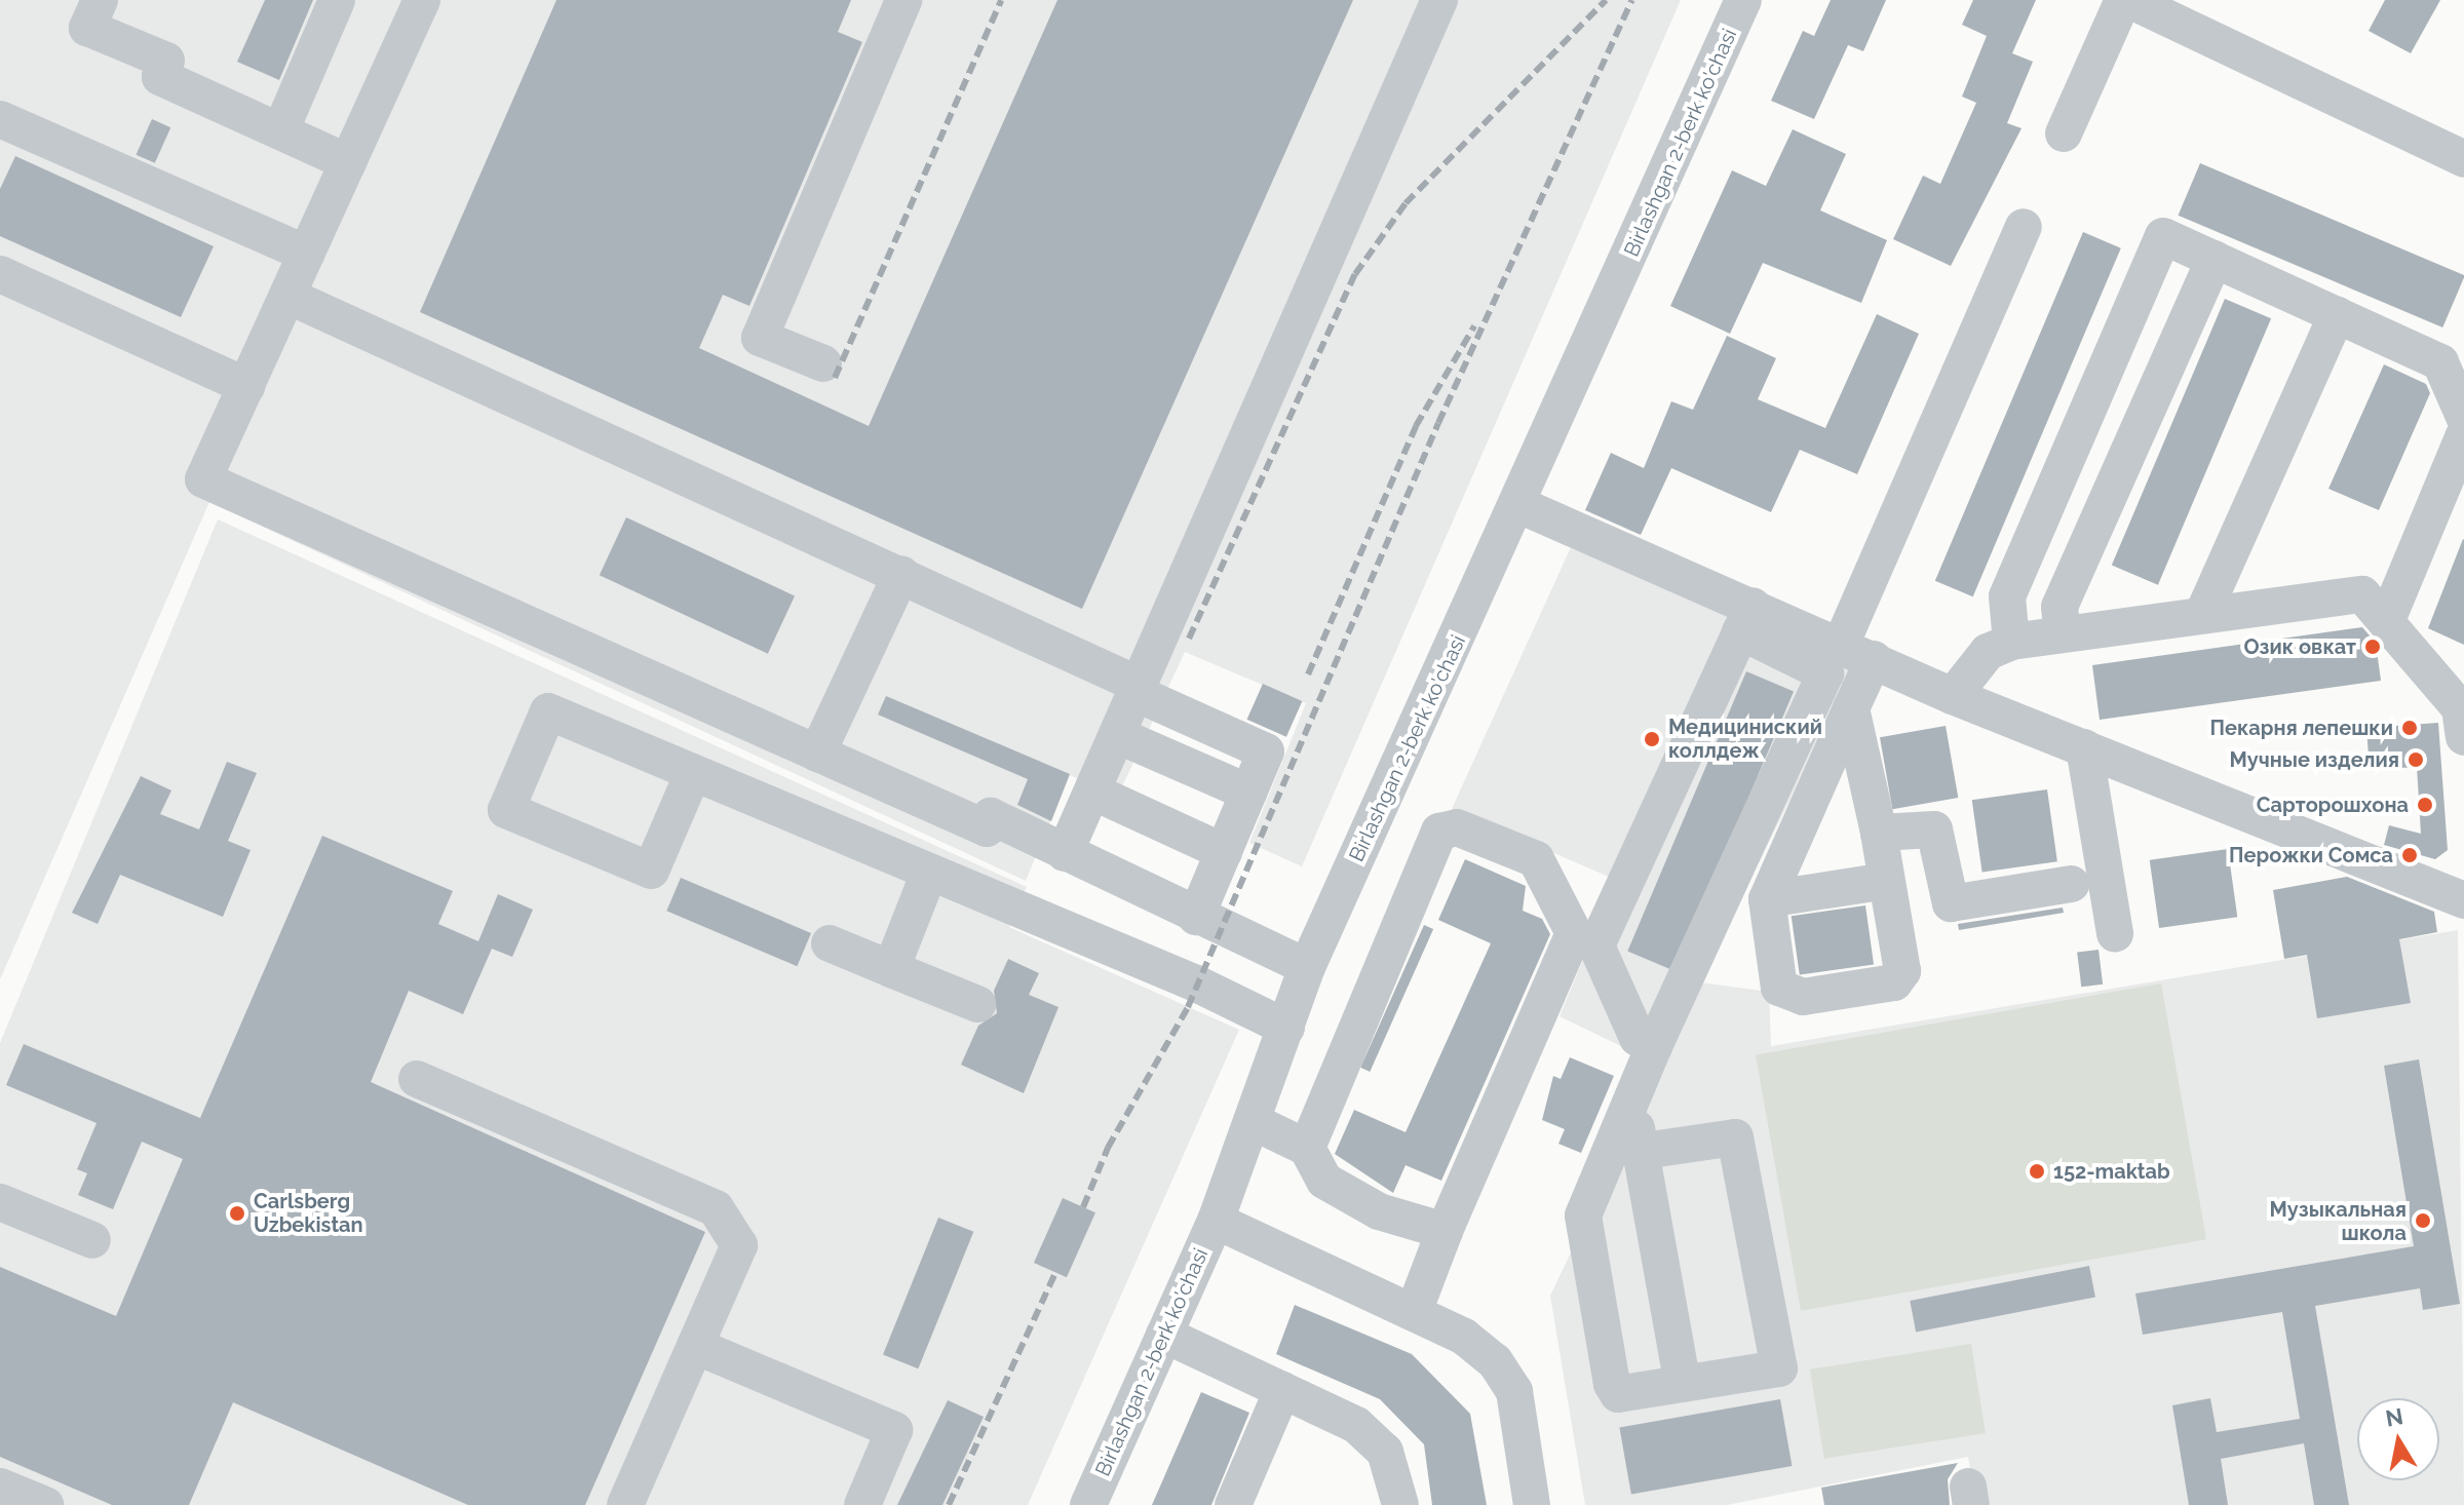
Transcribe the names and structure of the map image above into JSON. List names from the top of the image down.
{
  "streets": {
    "street": ["Birlashgan 2-berk ko'chasi"]
  },
  "places": [
    "Озик овкат",
    "Пекарня лепешки",
    "Медициниский коллдеж",
    "Мучные изделия",
    "Сарторошхона",
    "Перожки Сомса",
    "152-maktab",
    "Carlsberg Uzbekistan",
    "Музыкальная школа"
  ],
  "north": "top"
}
